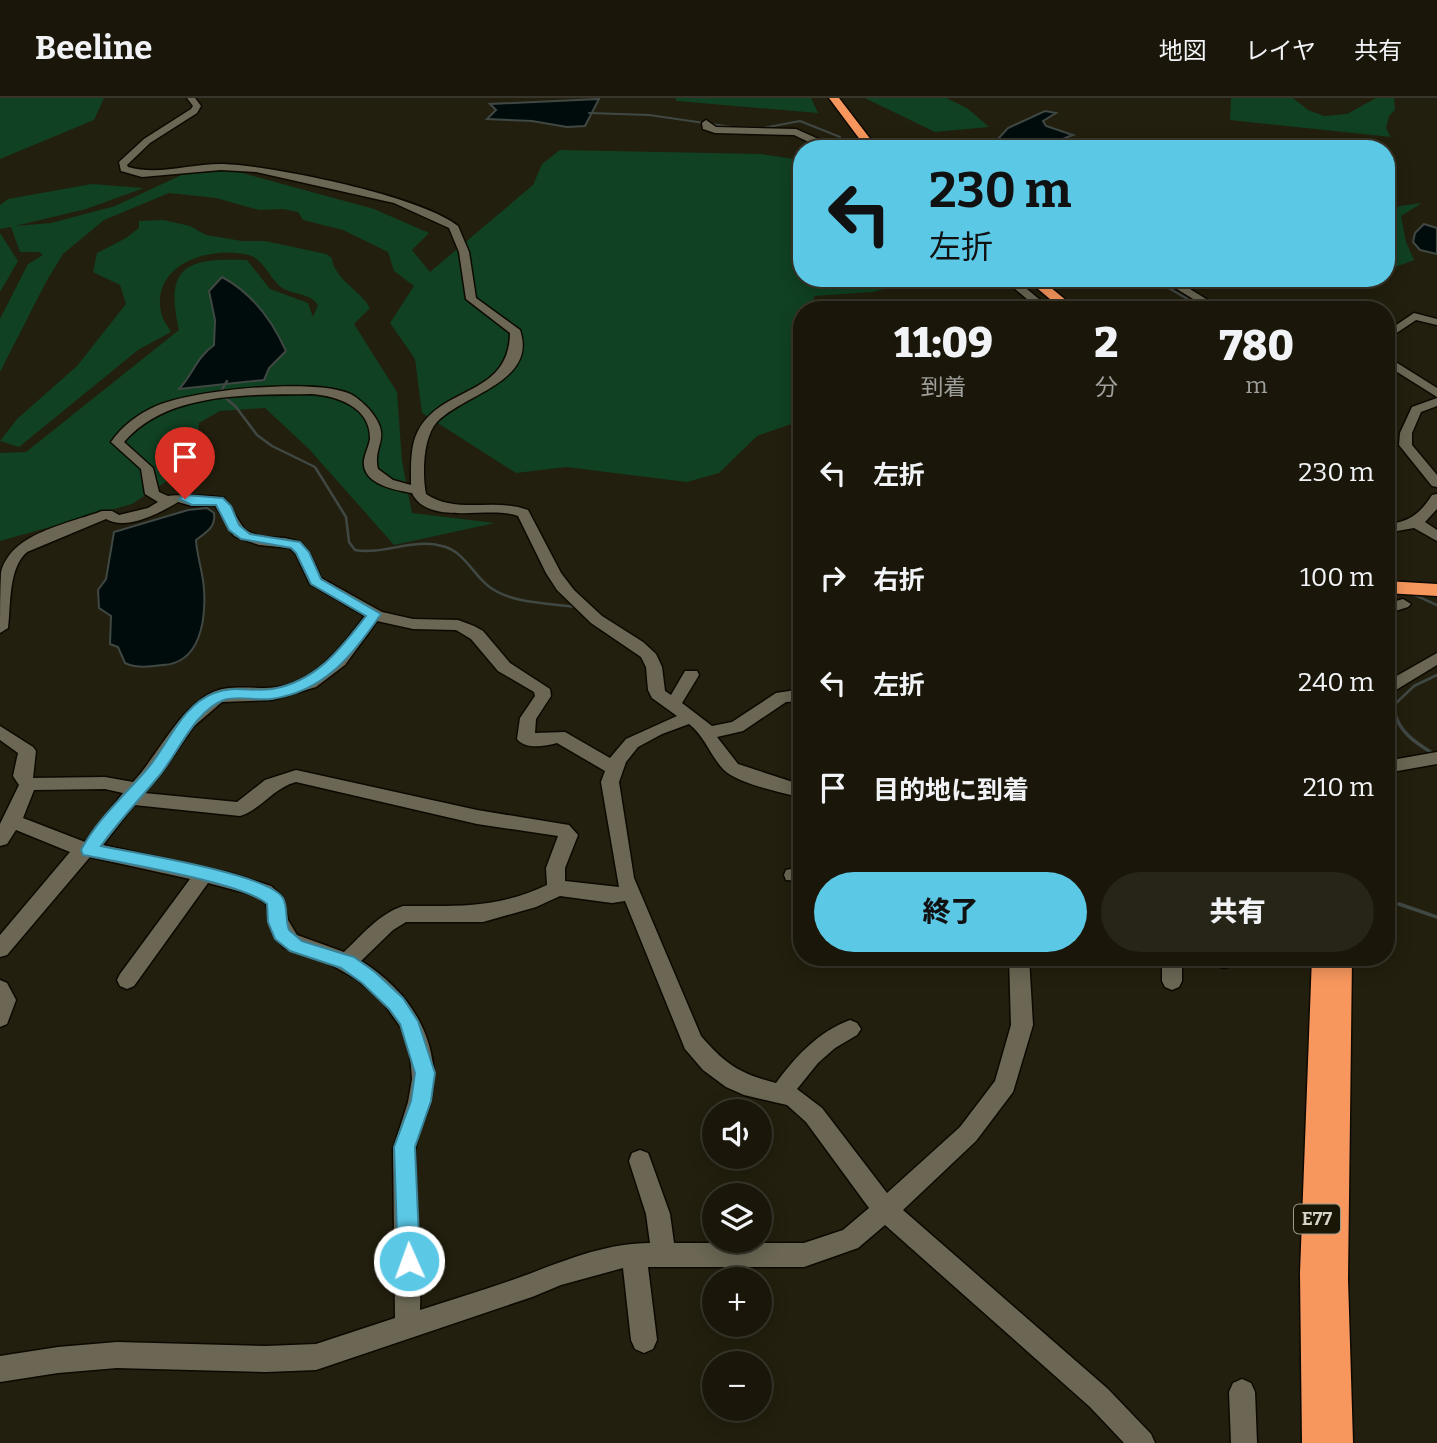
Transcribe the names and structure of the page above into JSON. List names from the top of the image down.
{
  "streets": {
    "highway": ["E77"]
  },
  "page": {
    "header": "Beeline",
    "nav": ["地図", "レイヤ", "共有"],
    "turn": ["230 m", "左折"],
    "eta": [
      "11:09",
      "到着",
      "2",
      "分",
      "780",
      "m"
    ],
    "list": [
      {
        "name": "左折",
        "value": "230 m"
      },
      {
        "name": "右折",
        "value": "100 m"
      },
      {
        "name": "左折",
        "value": "240 m"
      },
      {
        "name": "目的地に到着",
        "value": "210 m"
      }
    ],
    "buttons": ["終了", "共有"],
    "map_buttons": ["+", "−"]
  }
}
